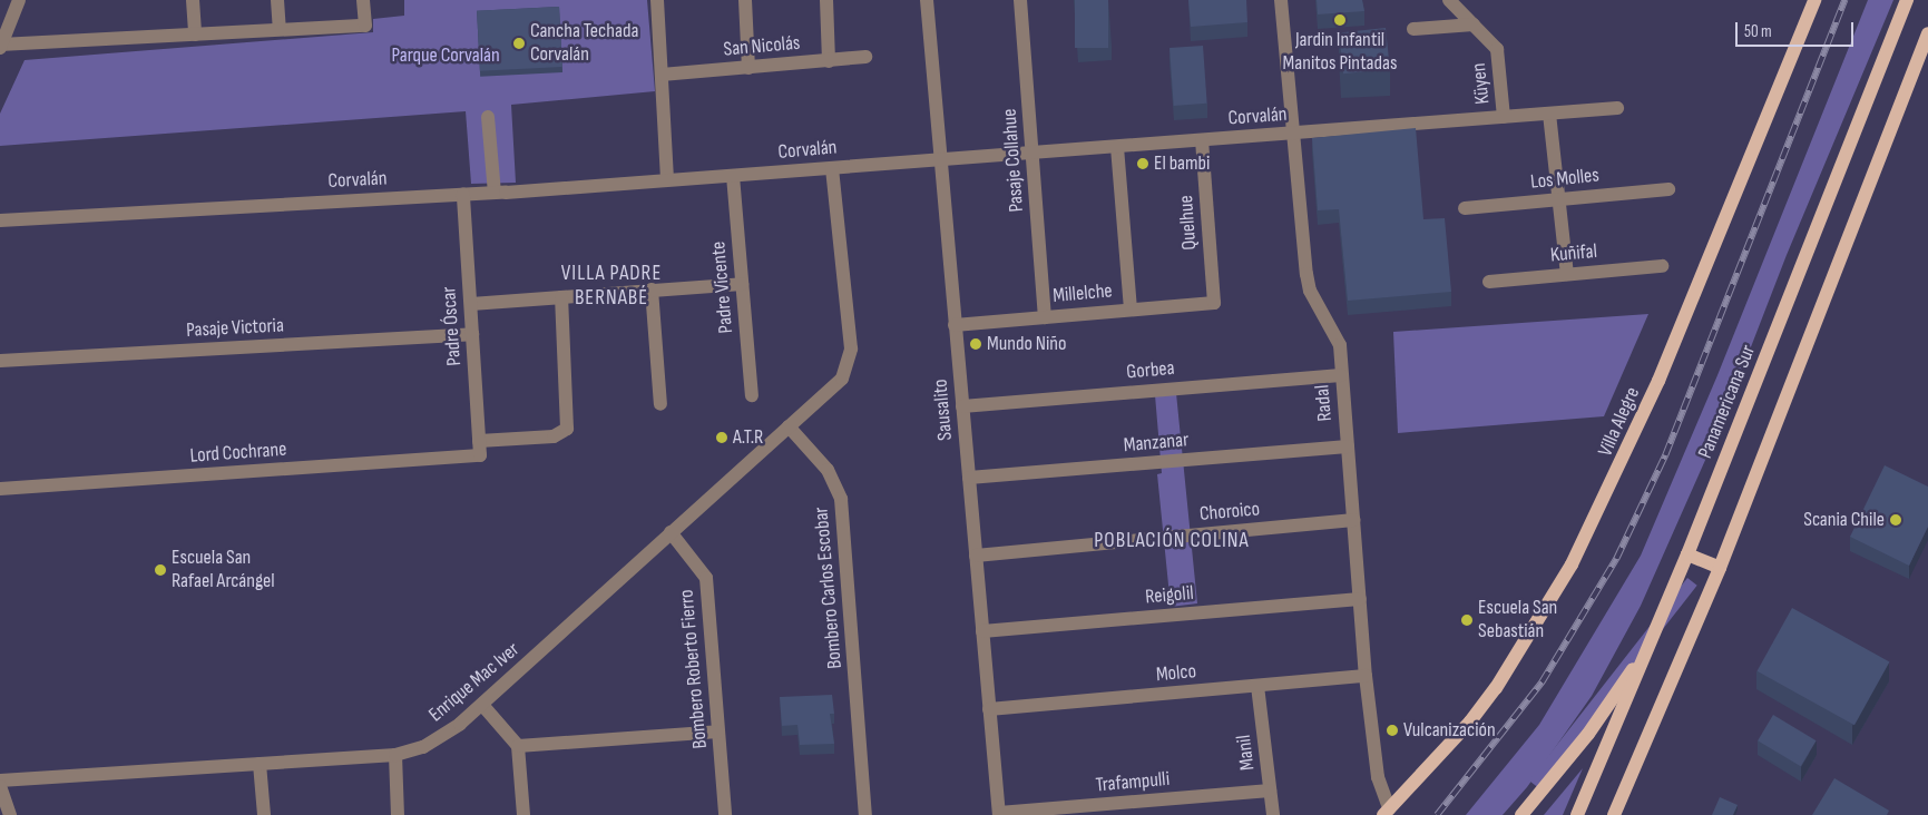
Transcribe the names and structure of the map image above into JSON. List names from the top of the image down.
{
  "streets": {
    "main road": ["Panamericana Sur", "Villa Alegre"],
    "street": [
      "San Nicolás",
      "Küyen",
      "Corvalán",
      "Pasaje Collahue",
      "Los Molles",
      "Quelhue",
      "Kuñifal",
      "Padre Vicente",
      "Millelche",
      "Padre Óscar",
      "Pasaje Victoria",
      "Gorbea",
      "Radal",
      "Sausalito",
      "Manzanar",
      "Lord Cochrane",
      "Choroico",
      "Bombero Carlos Escobar",
      "Reigolil",
      "Bombero Roberto Fierro",
      "Molco",
      "Enrique Mac Iver",
      "Manil",
      "Trafampulli"
    ]
  },
  "crossings": [
    ["Küyen", "Corvalán"],
    ["Corvalán", "Pasaje Collahue"],
    ["Corvalán", "Quelhue"],
    ["Corvalán", "Padre Vicente"],
    ["Corvalán", "Padre Óscar"],
    ["Corvalán", "Radal"],
    ["Corvalán", "Sausalito"],
    ["Pasaje Collahue", "Millelche"],
    ["Quelhue", "Millelche"],
    ["Millelche", "Sausalito"],
    ["Padre Óscar", "Pasaje Victoria"],
    ["Padre Óscar", "Lord Cochrane"],
    ["Gorbea", "Radal"],
    ["Gorbea", "Sausalito"],
    ["Radal", "Villa Alegre"],
    ["Radal", "Manzanar"],
    ["Radal", "Choroico"],
    ["Radal", "Reigolil"],
    ["Radal", "Molco"],
    ["Sausalito", "Manzanar"],
    ["Sausalito", "Choroico"],
    ["Sausalito", "Reigolil"],
    ["Sausalito", "Molco"],
    ["Sausalito", "Trafampulli"],
    ["Bombero Carlos Escobar", "Enrique Mac Iver"],
    ["Bombero Roberto Fierro", "Enrique Mac Iver"],
    ["Molco", "Manil"],
    ["Manil", "Trafampulli"]
  ],
  "districts": ["VILLA PADRE BERNABÉ", "POBLACIÓN COLINA"],
  "parks": ["Parque Corvalán"],
  "places": [
    "Jardin Infantil Manitos Pintadas",
    "Cancha Techada Corvalán",
    "El bambi",
    "Mundo Niño",
    "A.T.R",
    "Scania Chile",
    "Escuela San Rafael Arcángel",
    "Escuela San Sebastián",
    "Vulcanización"
  ],
  "scale_bar": "50 m"
}
